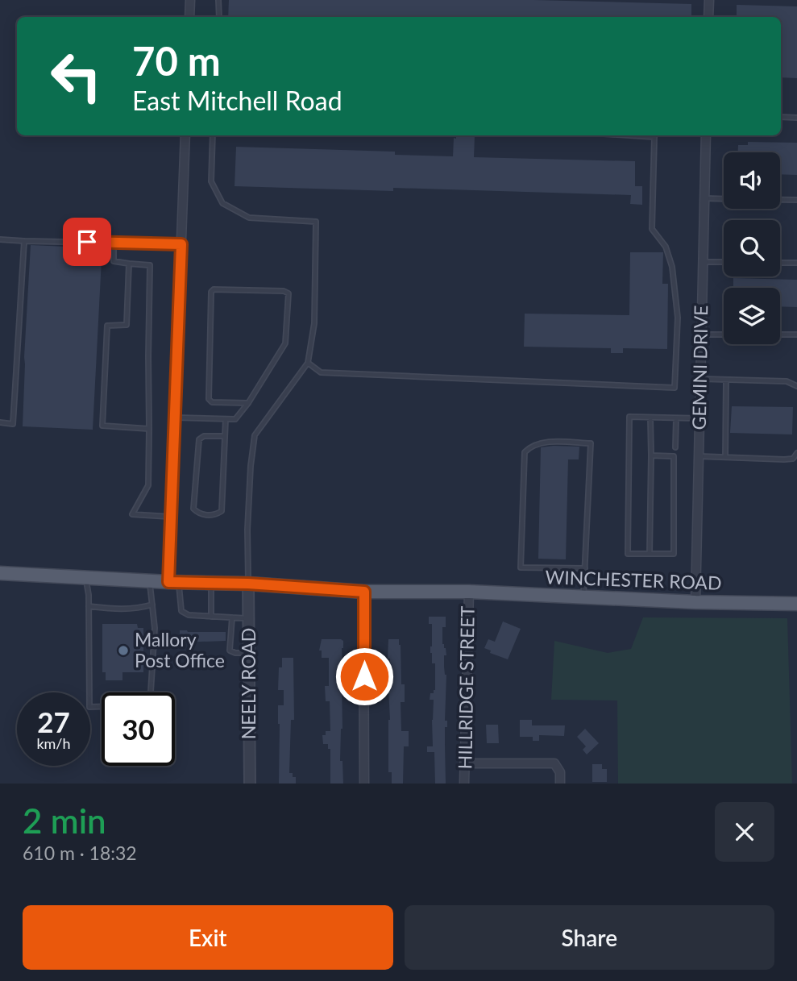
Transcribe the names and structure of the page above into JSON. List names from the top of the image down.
{
  "streets": {
    "main road": ["WINCHESTER ROAD"],
    "street": ["GEMINI DRIVE", "NEELY ROAD", "HILLRIDGE STREET"]
  },
  "crossings": [
    ["GEMINI DRIVE", "WINCHESTER ROAD"],
    ["WINCHESTER ROAD", "NEELY ROAD"],
    ["WINCHESTER ROAD", "HILLRIDGE STREET"]
  ],
  "places": ["Mallory Post Office"],
  "page": {
    "turn": ["70 m", "East Mitchell Road"],
    "speed": "27 km/h",
    "limit": "30",
    "heading": ["2 min", "610 m · 18:32"],
    "buttons": ["Exit", "Share"]
  }
}
